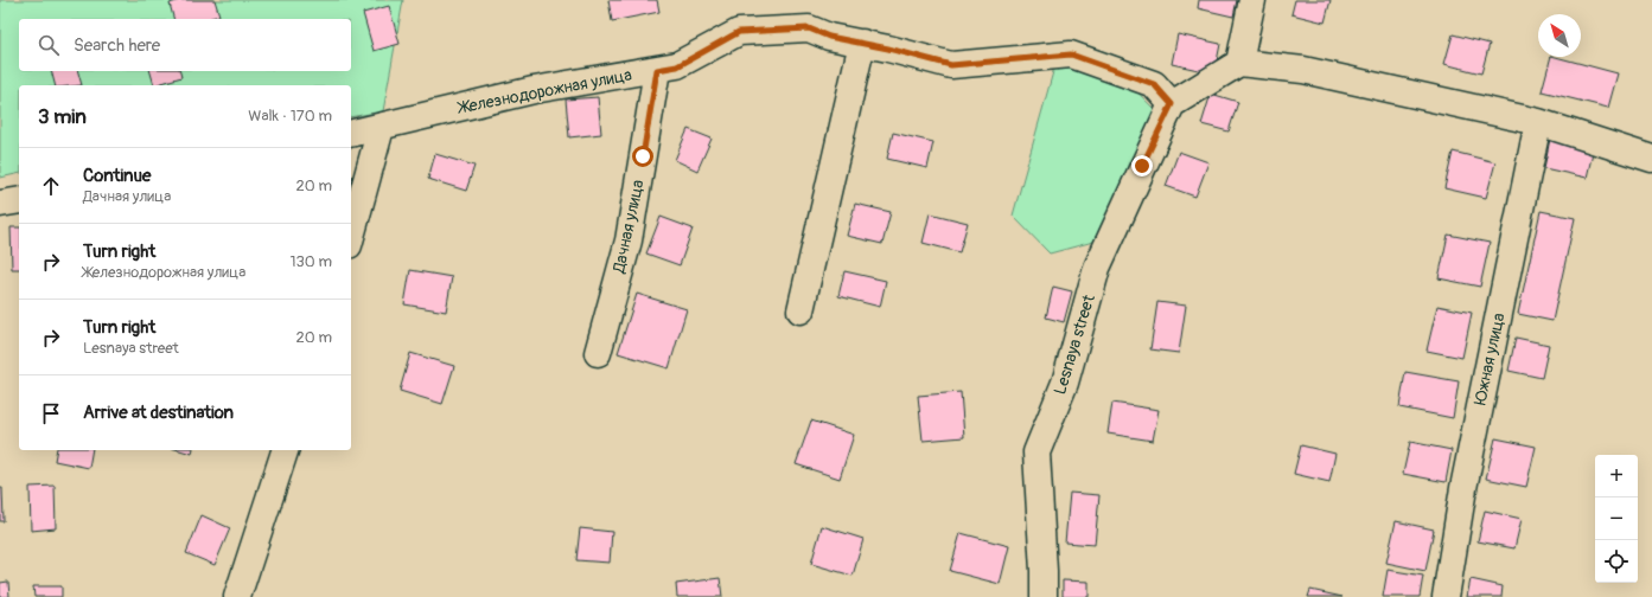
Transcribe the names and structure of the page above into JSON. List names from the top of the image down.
{
  "streets": {
    "street": [
      "Железнодорожная улица",
      "Дачная улица",
      "Lesnaya street",
      "Южная улица"
    ]
  },
  "crossings": [
    ["Железнодорожная улица", "Дачная улица"],
    ["Железнодорожная улица", "Lesnaya street"]
  ],
  "north": "top left",
  "page": {
    "search": "Search here",
    "heading": ["3 min", "Walk · 170 m"],
    "list": [
      ["Continue", "Дачная улица", "20 m"],
      ["Turn right", "Железнодорожная улица", "130 m"],
      ["Turn right", "Lesnaya street", "20 m"],
      "Arrive at destination"
    ],
    "map_buttons": ["+", "−"]
  }
}
